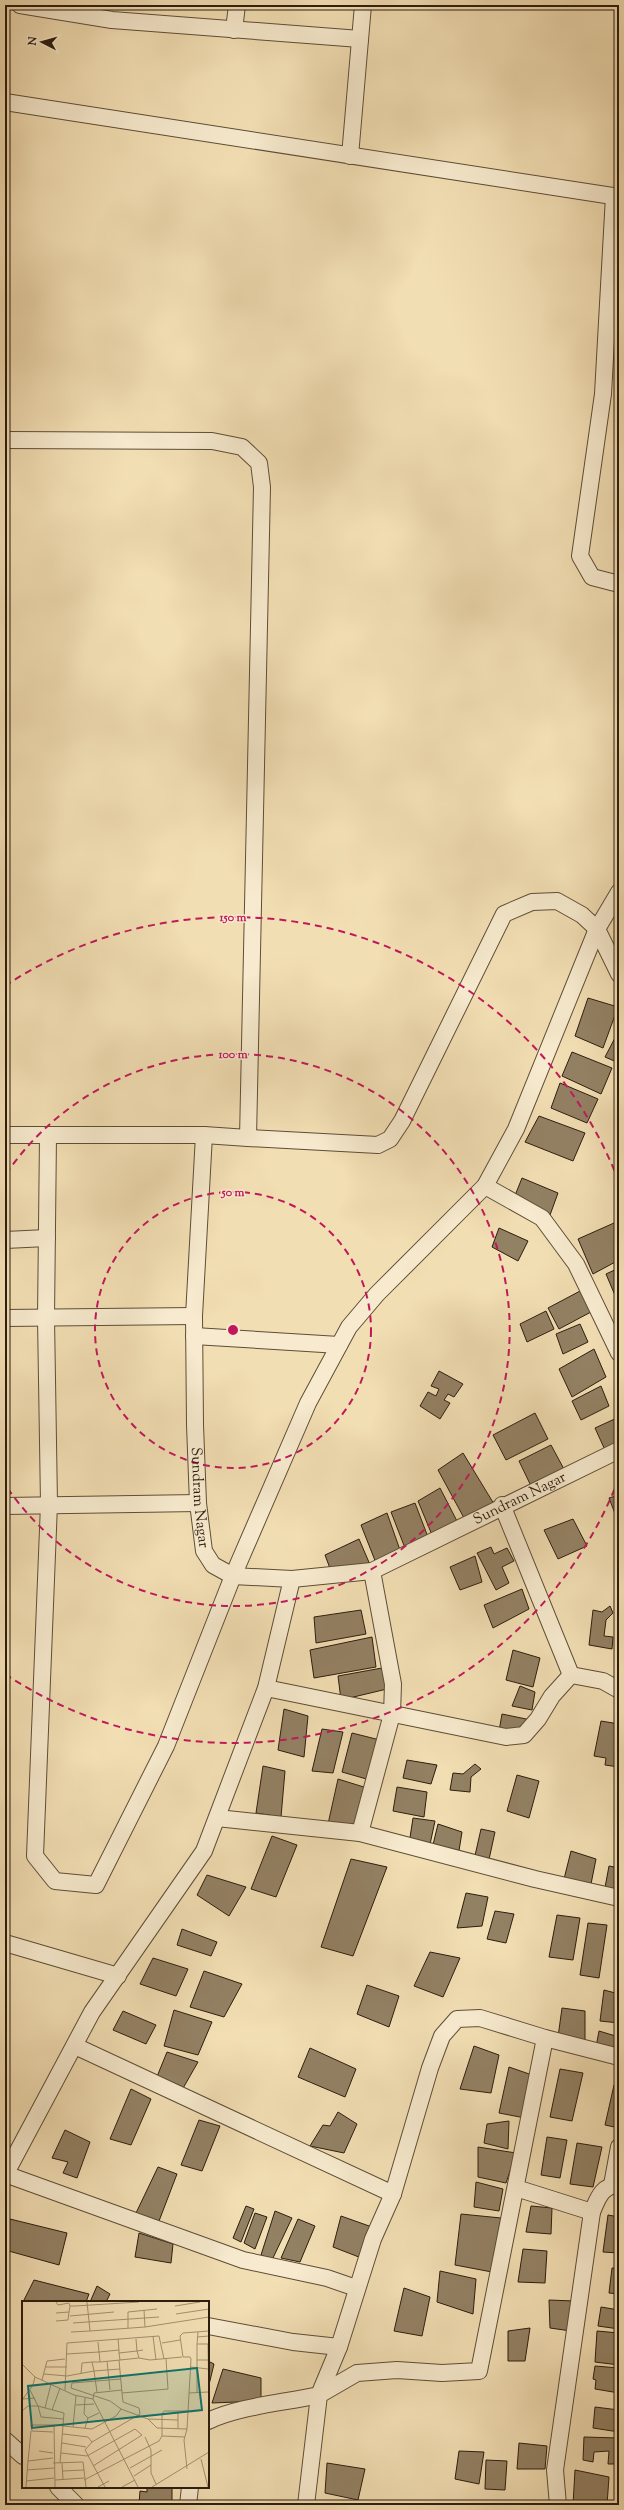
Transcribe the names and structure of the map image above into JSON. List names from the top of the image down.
{
  "streets": {
    "street": ["Sundram Nagar"]
  },
  "north": "left",
  "rings": ["150 m", "100 m", "50 m"]
}
